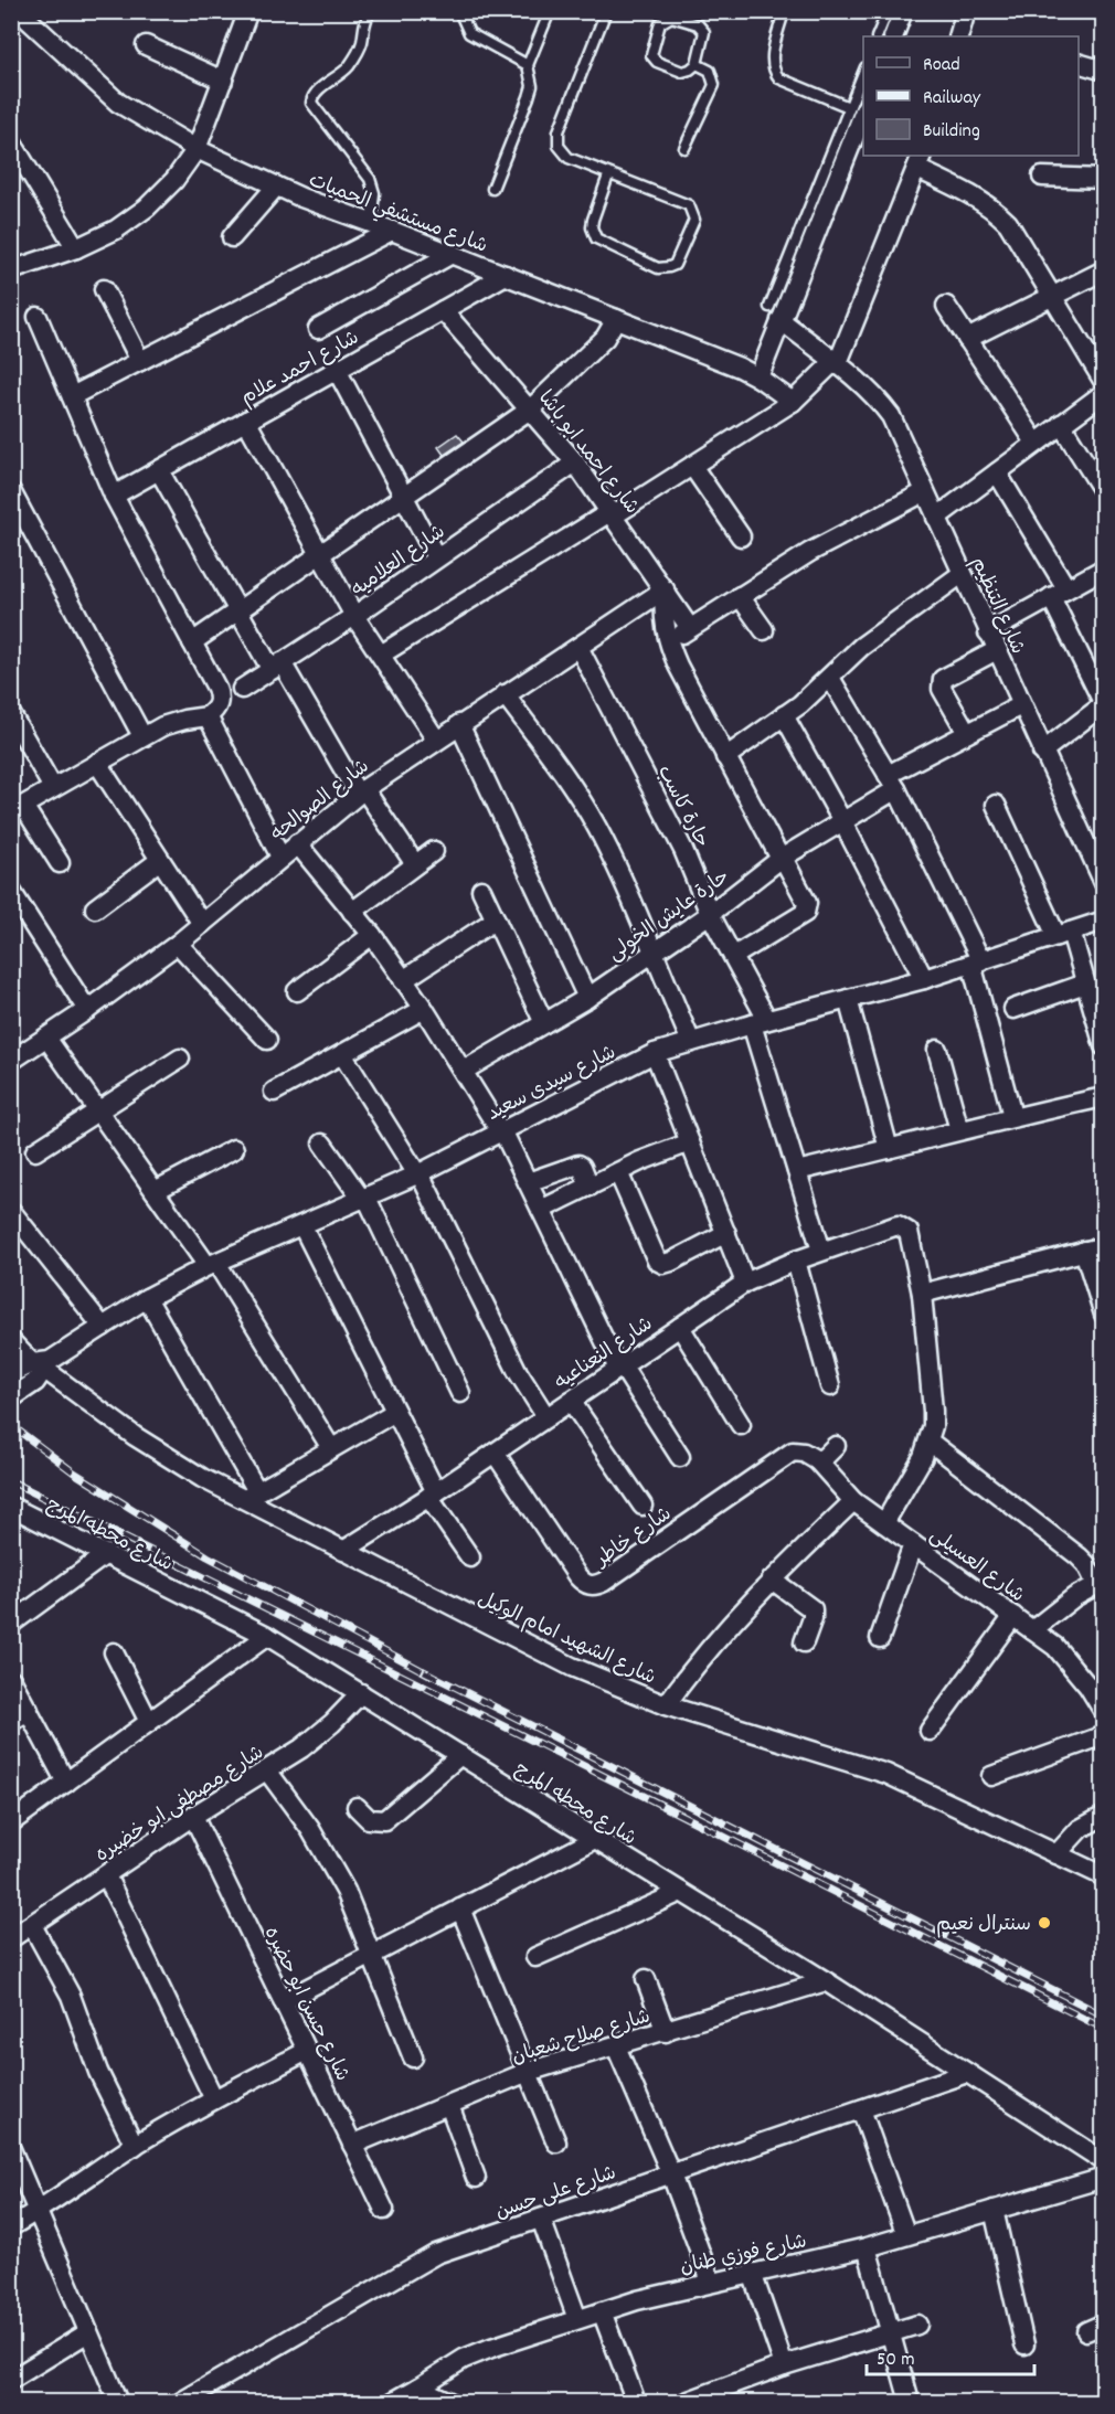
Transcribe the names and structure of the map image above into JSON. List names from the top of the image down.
{
  "streets": {
    "street": [
      "شارع مستشفي الحميات",
      "شارع احمد علام",
      "شارع احمد ابو باشا",
      "شارع العلاميه",
      "شارع التنظيم",
      "شارع الصوالحه",
      "حارة كاسب",
      "حارة عايش الخولى",
      "شارع سيدى سعيد",
      "شارع النعناعيه",
      "شارع محطه المرج",
      "شارع خاطر",
      "شارع العسيلى",
      "شارع الشهيد امام الوكيل",
      "شارع مصطفى ابو خضيره",
      "شارع حسن ابو حضره",
      "شارع صلاح شعبان",
      "شارع على حسن",
      "شارع فوزي طنان"
    ]
  },
  "crossings": [
    ["شارع مستشفي الحميات", "شارع احمد علام"],
    ["شارع احمد علام", "شارع احمد ابو باشا"],
    ["شارع احمد ابو باشا", "شارع العلاميه"],
    ["شارع احمد ابو باشا", "شارع الصوالحه"],
    ["شارع التنظيم", "حارة عايش الخولى"],
    ["شارع الصوالحه", "حارة كاسب"],
    ["حارة كاسب", "حارة عايش الخولى"],
    ["حارة كاسب", "شارع سيدى سعيد"],
    ["حارة كاسب", "شارع النعناعيه"],
    ["شارع سيدى سعيد", "شارع الشهيد امام الوكيل"],
    ["شارع النعناعيه", "شارع خاطر"],
    ["شارع النعناعيه", "شارع الشهيد امام الوكيل"],
    ["شارع محطه المرج", "شارع مصطفى ابو خضيره"],
    ["شارع محطه المرج", "شارع صلاح شعبان"],
    ["شارع محطه المرج", "شارع على حسن"],
    ["شارع خاطر", "شارع العسيلى"],
    ["شارع مصطفى ابو خضيره", "شارع حسن ابو حضره"],
    ["شارع حسن ابو حضره", "شارع صلاح شعبان"]
  ],
  "places": ["سنترال نعيم"],
  "legend": ["Road", "Railway", "Building"],
  "scale_bar": "50 m"
}
